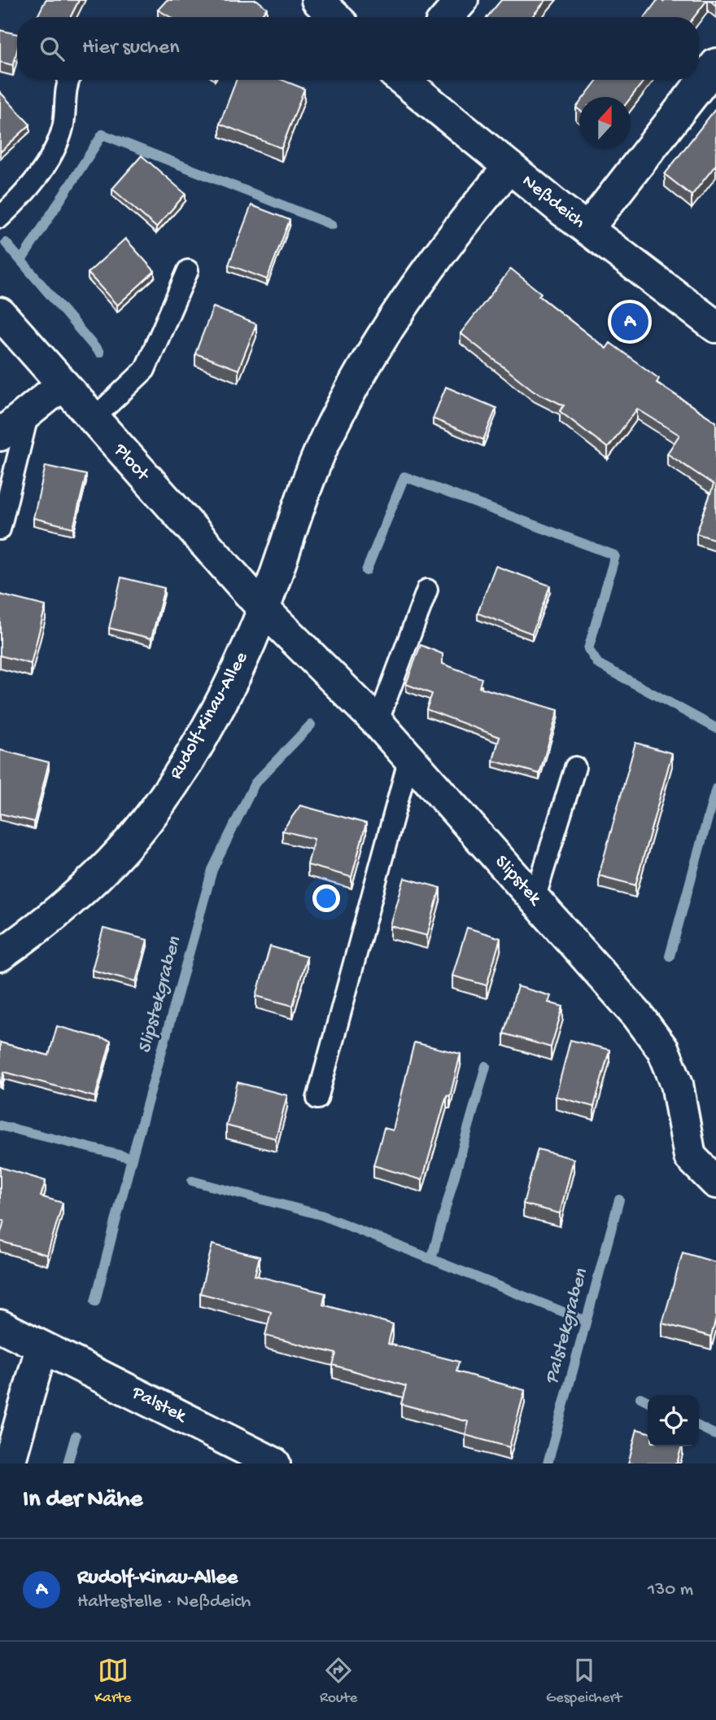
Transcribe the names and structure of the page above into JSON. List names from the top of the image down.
{
  "streets": {
    "street": [
      "Neßdeich",
      "Ploot",
      "Rudolf-Kinau-Allee",
      "Slipstek",
      "Palstek"
    ]
  },
  "crossings": [
    ["Neßdeich", "Rudolf-Kinau-Allee"],
    ["Ploot", "Rudolf-Kinau-Allee"],
    ["Ploot", "Slipstek"],
    ["Rudolf-Kinau-Allee", "Slipstek"]
  ],
  "water": ["Slipstekgraben", "Palstekgraben"],
  "north": "top",
  "page": {
    "search": "Hier suchen",
    "pins": "A",
    "heading": "In der Nähe",
    "list": [
      {
        "mark": "A",
        "name": "Rudolf-Kinau-Allee",
        "note": "Haltestelle · Neßdeich",
        "value": "130 m"
      }
    ],
    "nav": ["Karte", "Route", "Gespeichert"]
  }
}
